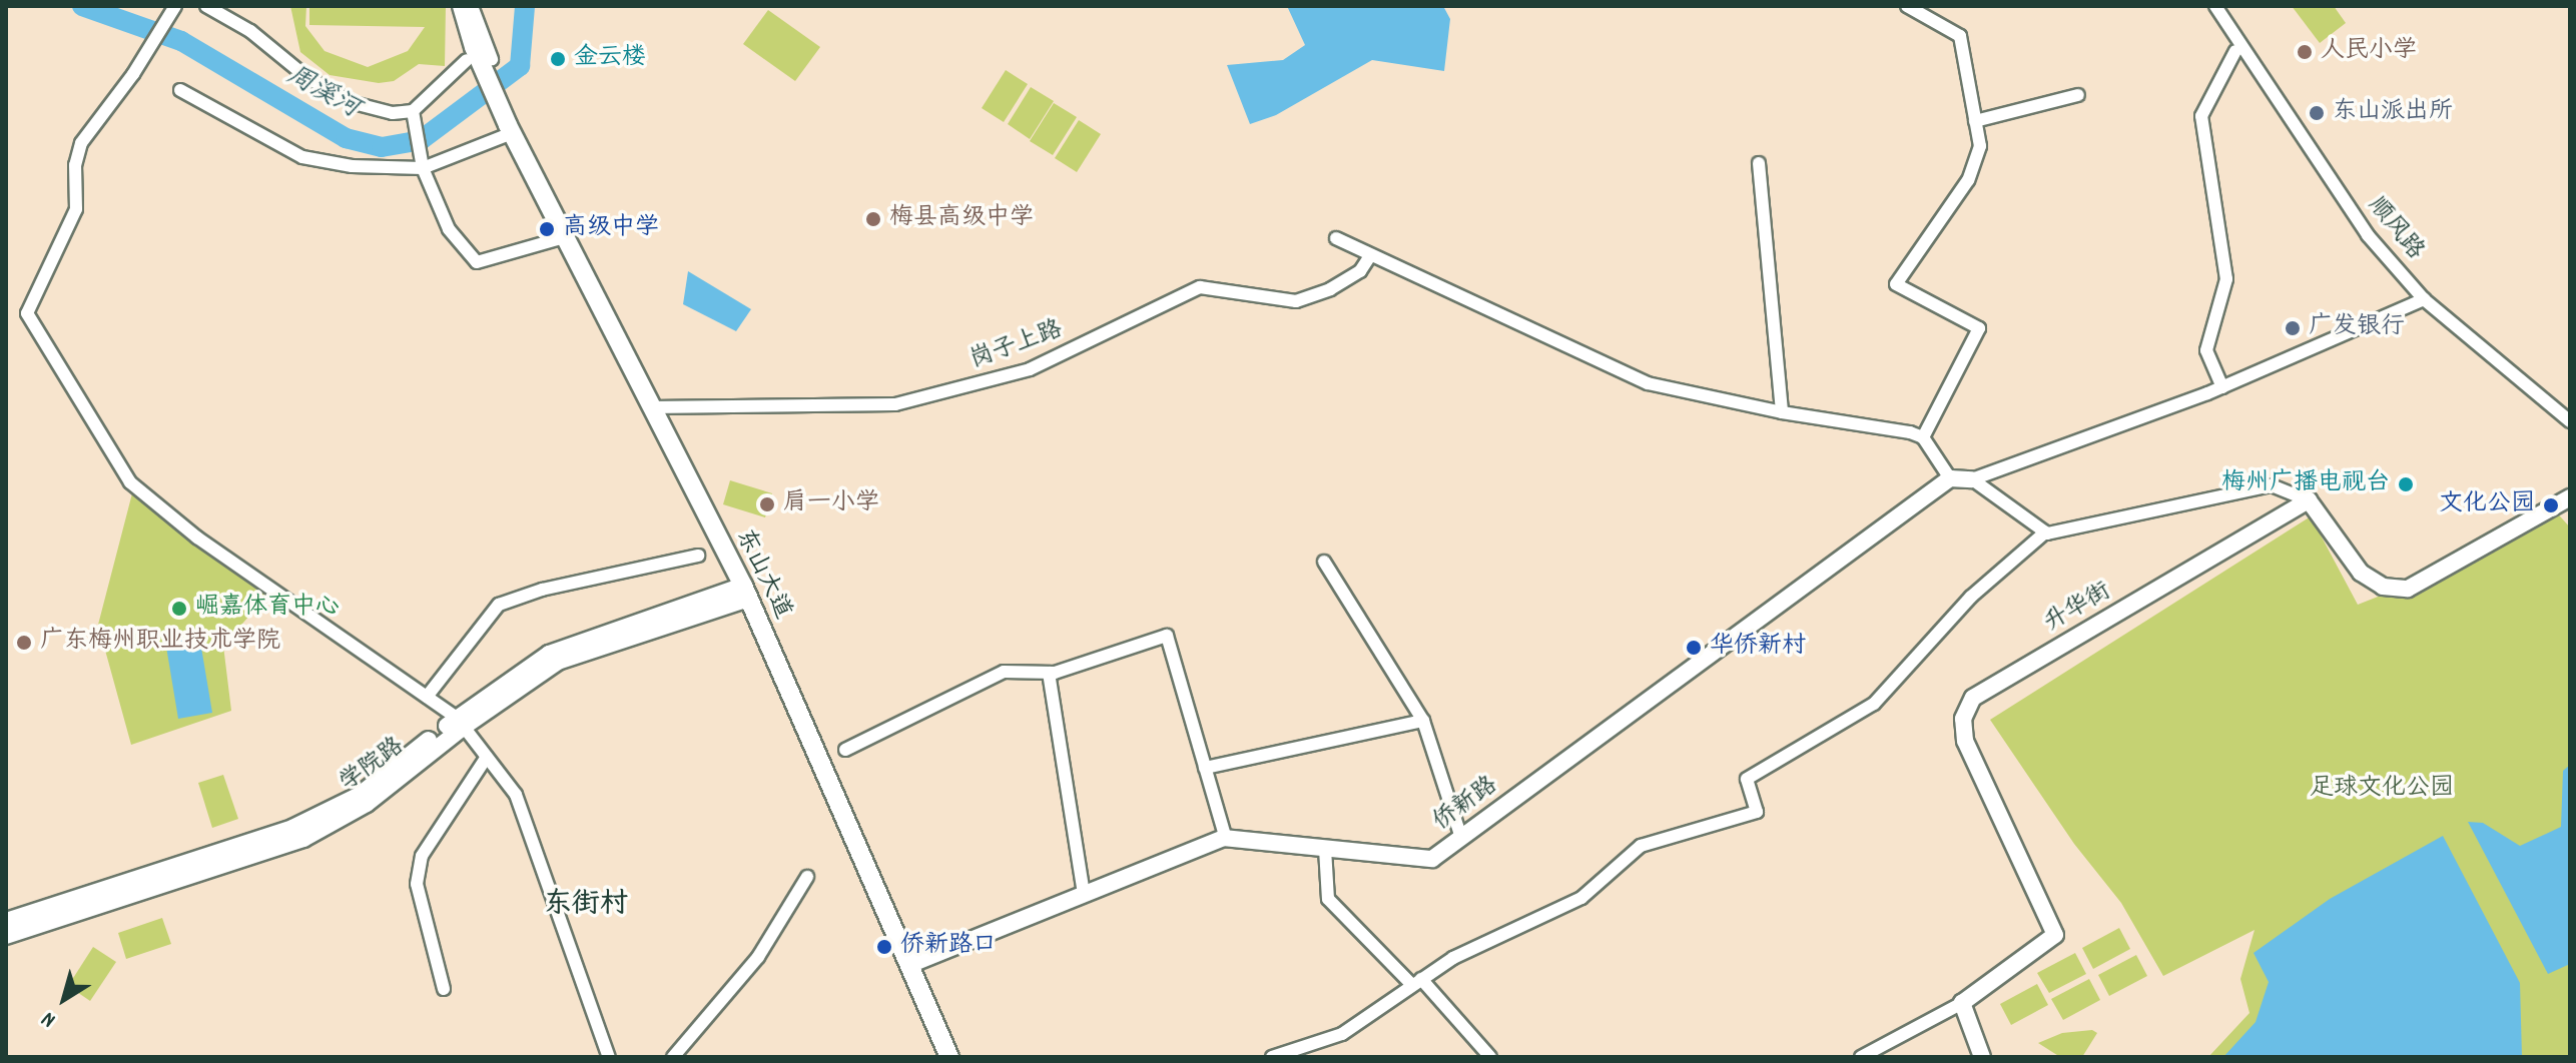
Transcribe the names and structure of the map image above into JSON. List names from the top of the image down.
{
  "streets": {
    "main road": ["东山大道"],
    "street": [
      "顺风路",
      "岗子上路",
      "升华街",
      "学院路",
      "侨新路"
    ]
  },
  "crossings": [
    ["岗子上路", "东山大道"],
    ["东山大道", "学院路"],
    ["东山大道", "侨新路"]
  ],
  "districts": ["东街村"],
  "water": ["周溪河"],
  "parks": ["足球文化公园"],
  "places": [
    "人民小学",
    "金云楼",
    "东山派出所",
    "梅县高级中学",
    "高级中学",
    "广发银行",
    "梅州广播电视台",
    "肩一小学",
    "文化公园",
    "崛嘉体育中心",
    "广东梅州职业技术学院",
    "华侨新村",
    "侨新路口"
  ],
  "north": "bottom left"
}
